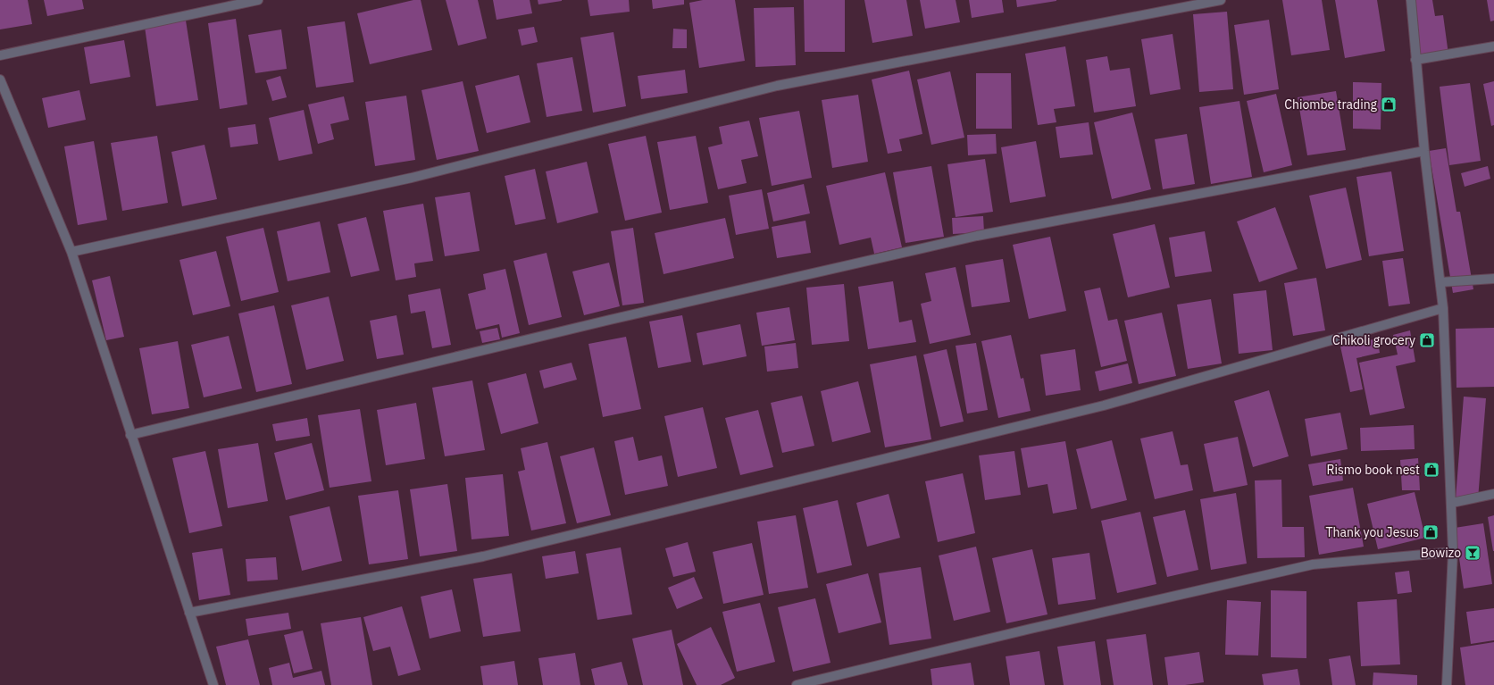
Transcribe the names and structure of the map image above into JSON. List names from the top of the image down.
{
  "places": {
    "shop": [
      "Chiombe trading",
      "Chikoli grocery",
      "Rismo book nest",
      "Thank you Jesus"
    ],
    "bar": ["Bowizo"]
  }
}
